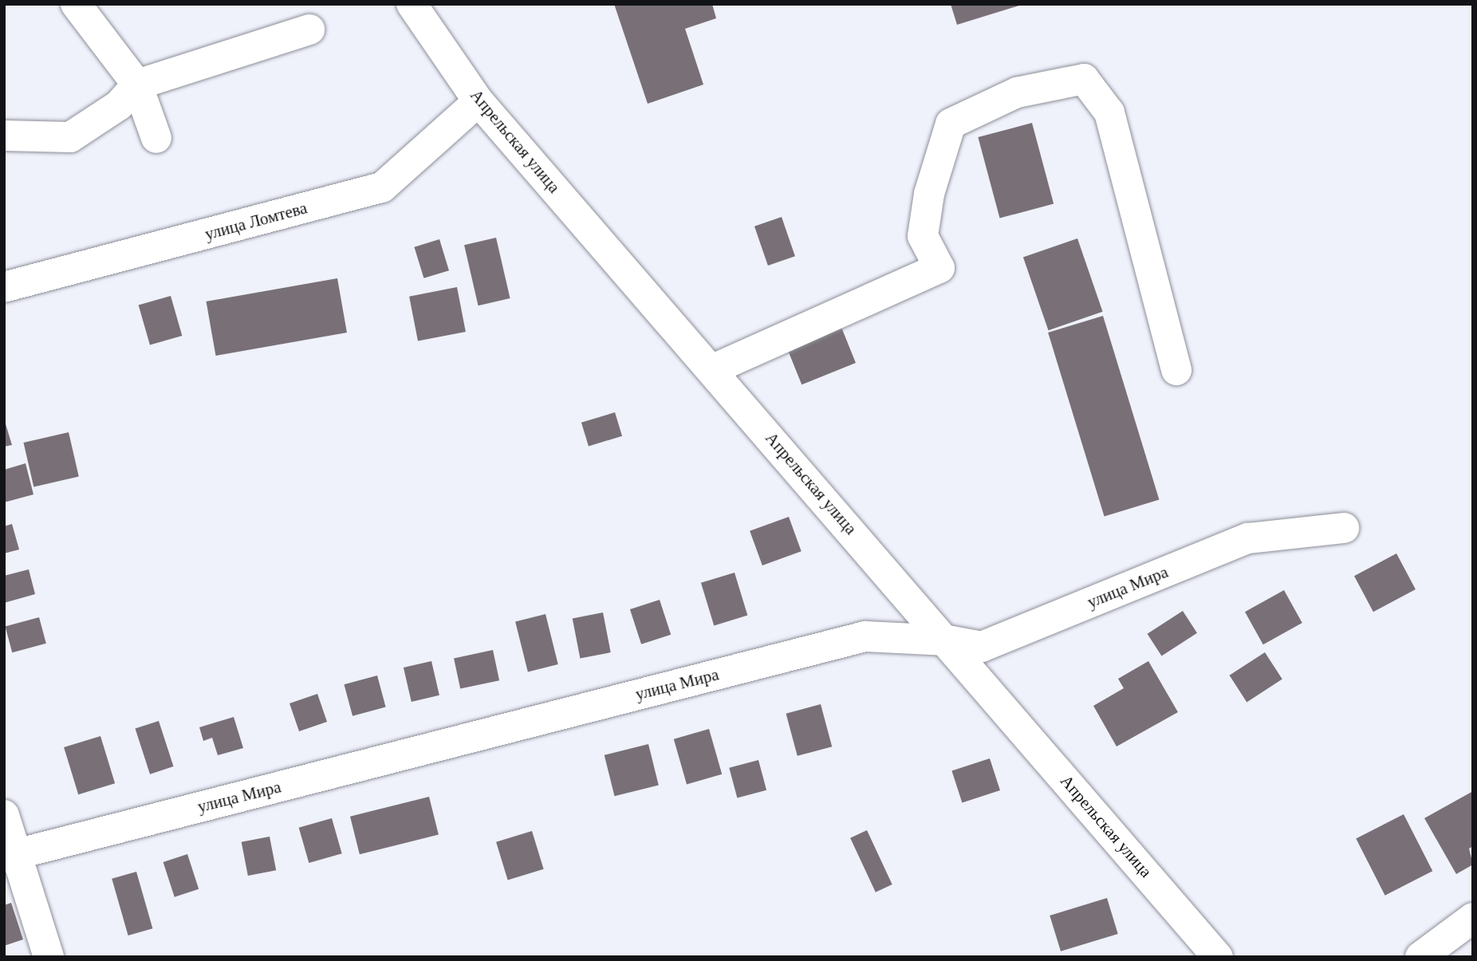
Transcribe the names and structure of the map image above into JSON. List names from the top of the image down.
{
  "streets": {
    "street": ["Апрельская улица", "улица Ломтева", "улица Мира"]
  },
  "crossings": [
    ["Апрельская улица", "улица Ломтева"],
    ["Апрельская улица", "улица Мира"]
  ]
}
